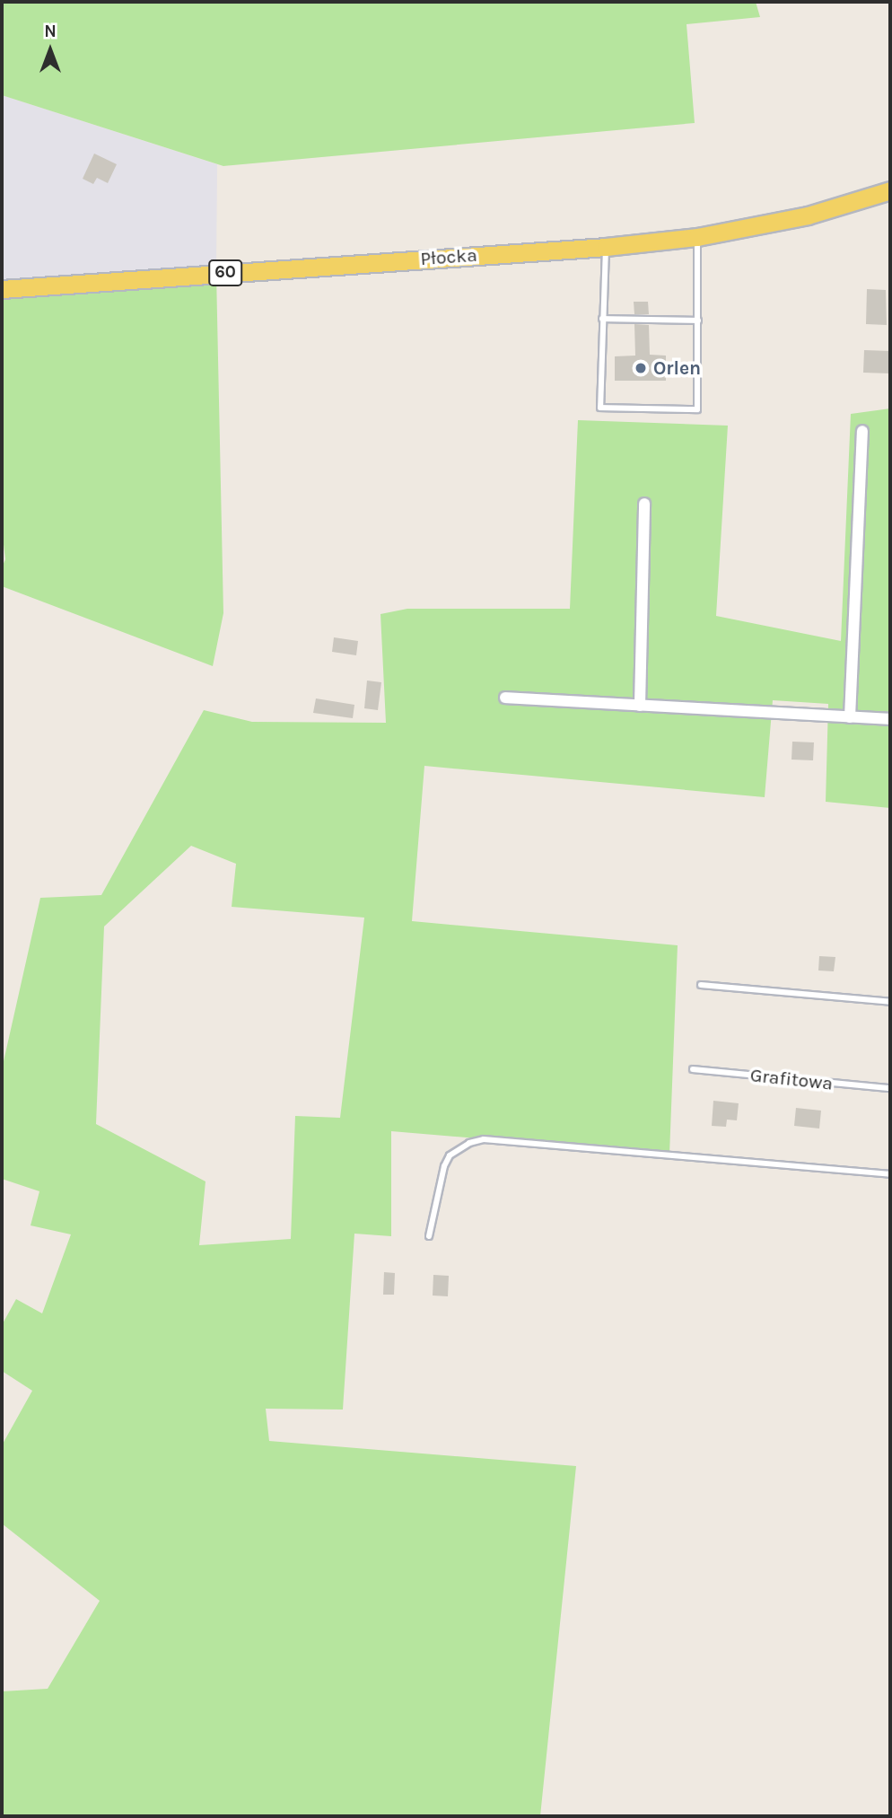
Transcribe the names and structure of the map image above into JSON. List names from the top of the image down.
{
  "streets": {
    "main road": ["Płocka", "60"],
    "lane": ["Grafitowa"]
  },
  "places": ["Orlen"],
  "north": "top"
}
